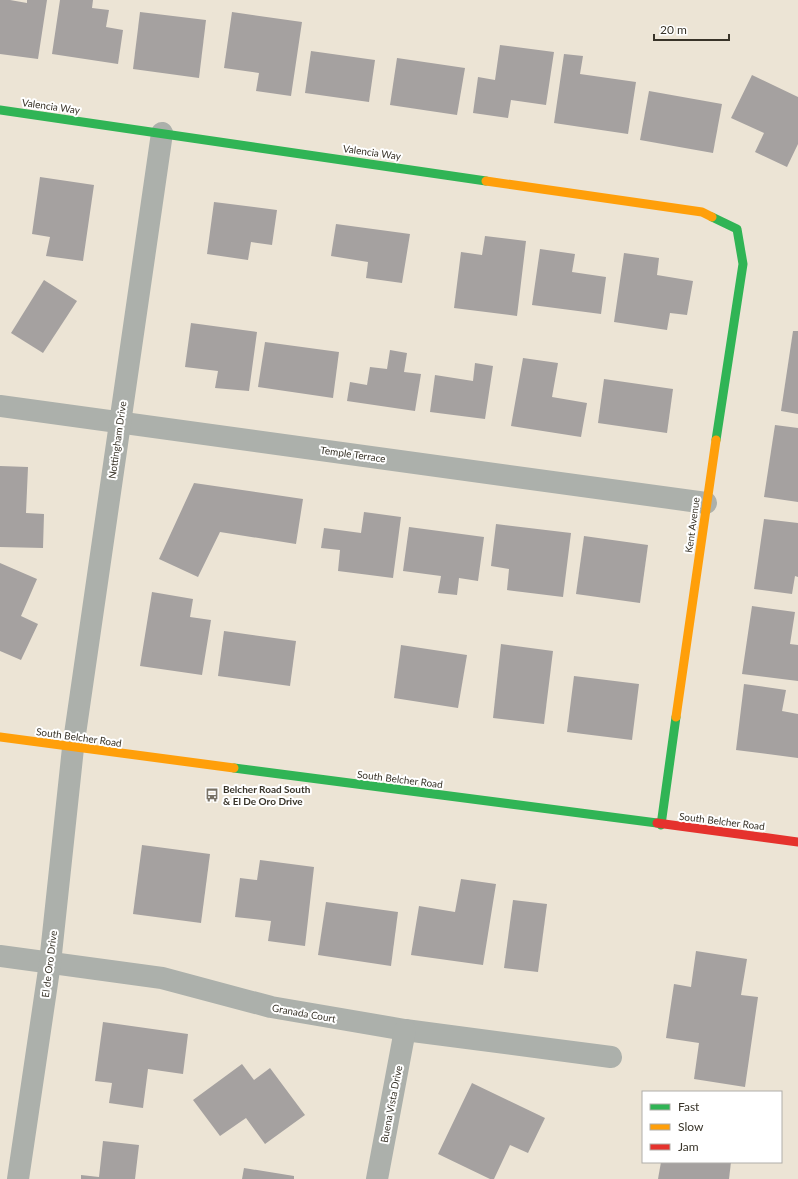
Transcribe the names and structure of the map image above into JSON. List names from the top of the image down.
{
  "streets": {
    "street": [
      "Valencia Way",
      "Nottingham Drive",
      "Temple Terrace",
      "Kent Avenue",
      "South Belcher Road",
      "El de Oro Drive",
      "Granada Court",
      "Buena Vista Drive"
    ]
  },
  "crossings": [
    ["Valencia Way", "Nottingham Drive"],
    ["Valencia Way", "Kent Avenue"],
    ["Nottingham Drive", "Temple Terrace"],
    ["Nottingham Drive", "South Belcher Road"],
    ["Nottingham Drive", "El de Oro Drive"],
    ["Temple Terrace", "Kent Avenue"],
    ["Kent Avenue", "South Belcher Road"],
    ["South Belcher Road", "El de Oro Drive"],
    ["El de Oro Drive", "Granada Court"],
    ["Granada Court", "Buena Vista Drive"]
  ],
  "places": {
    "bus stop": ["Belcher Road South & El De Oro Drive"]
  },
  "legend": ["Fast", "Slow", "Jam"],
  "scale_bar": "20 m"
}
